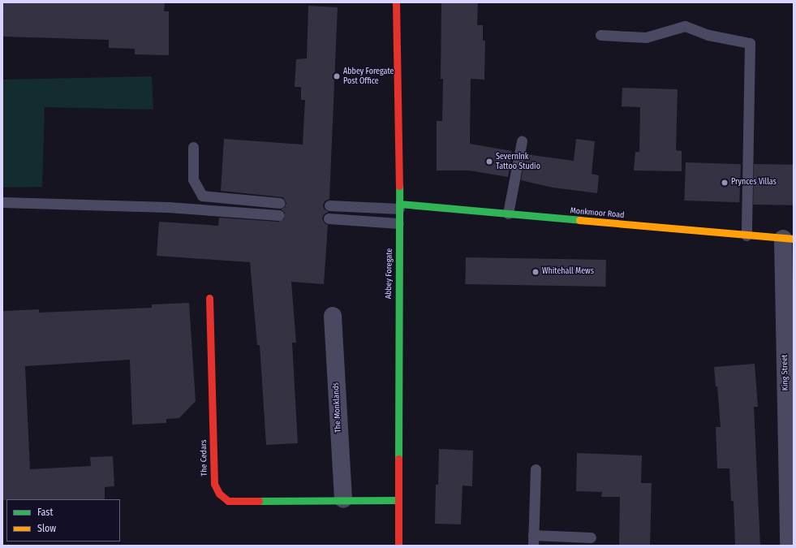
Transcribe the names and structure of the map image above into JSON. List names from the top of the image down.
{
  "streets": {
    "street": [
      "Monkmoor Road",
      "Abbey Foregate",
      "King Street",
      "The Monklands",
      "The Cedars"
    ]
  },
  "crossings": [
    ["Monkmoor Road", "Abbey Foregate"],
    ["Monkmoor Road", "King Street"],
    ["Abbey Foregate", "The Cedars"],
    ["The Monklands", "The Cedars"]
  ],
  "places": [
    "Abbey Foregate Post Office",
    "SevernInk Tattoo Studio",
    "Prynces Villas",
    "Whitehall Mews"
  ],
  "legend": ["Fast", "Slow"]
}
